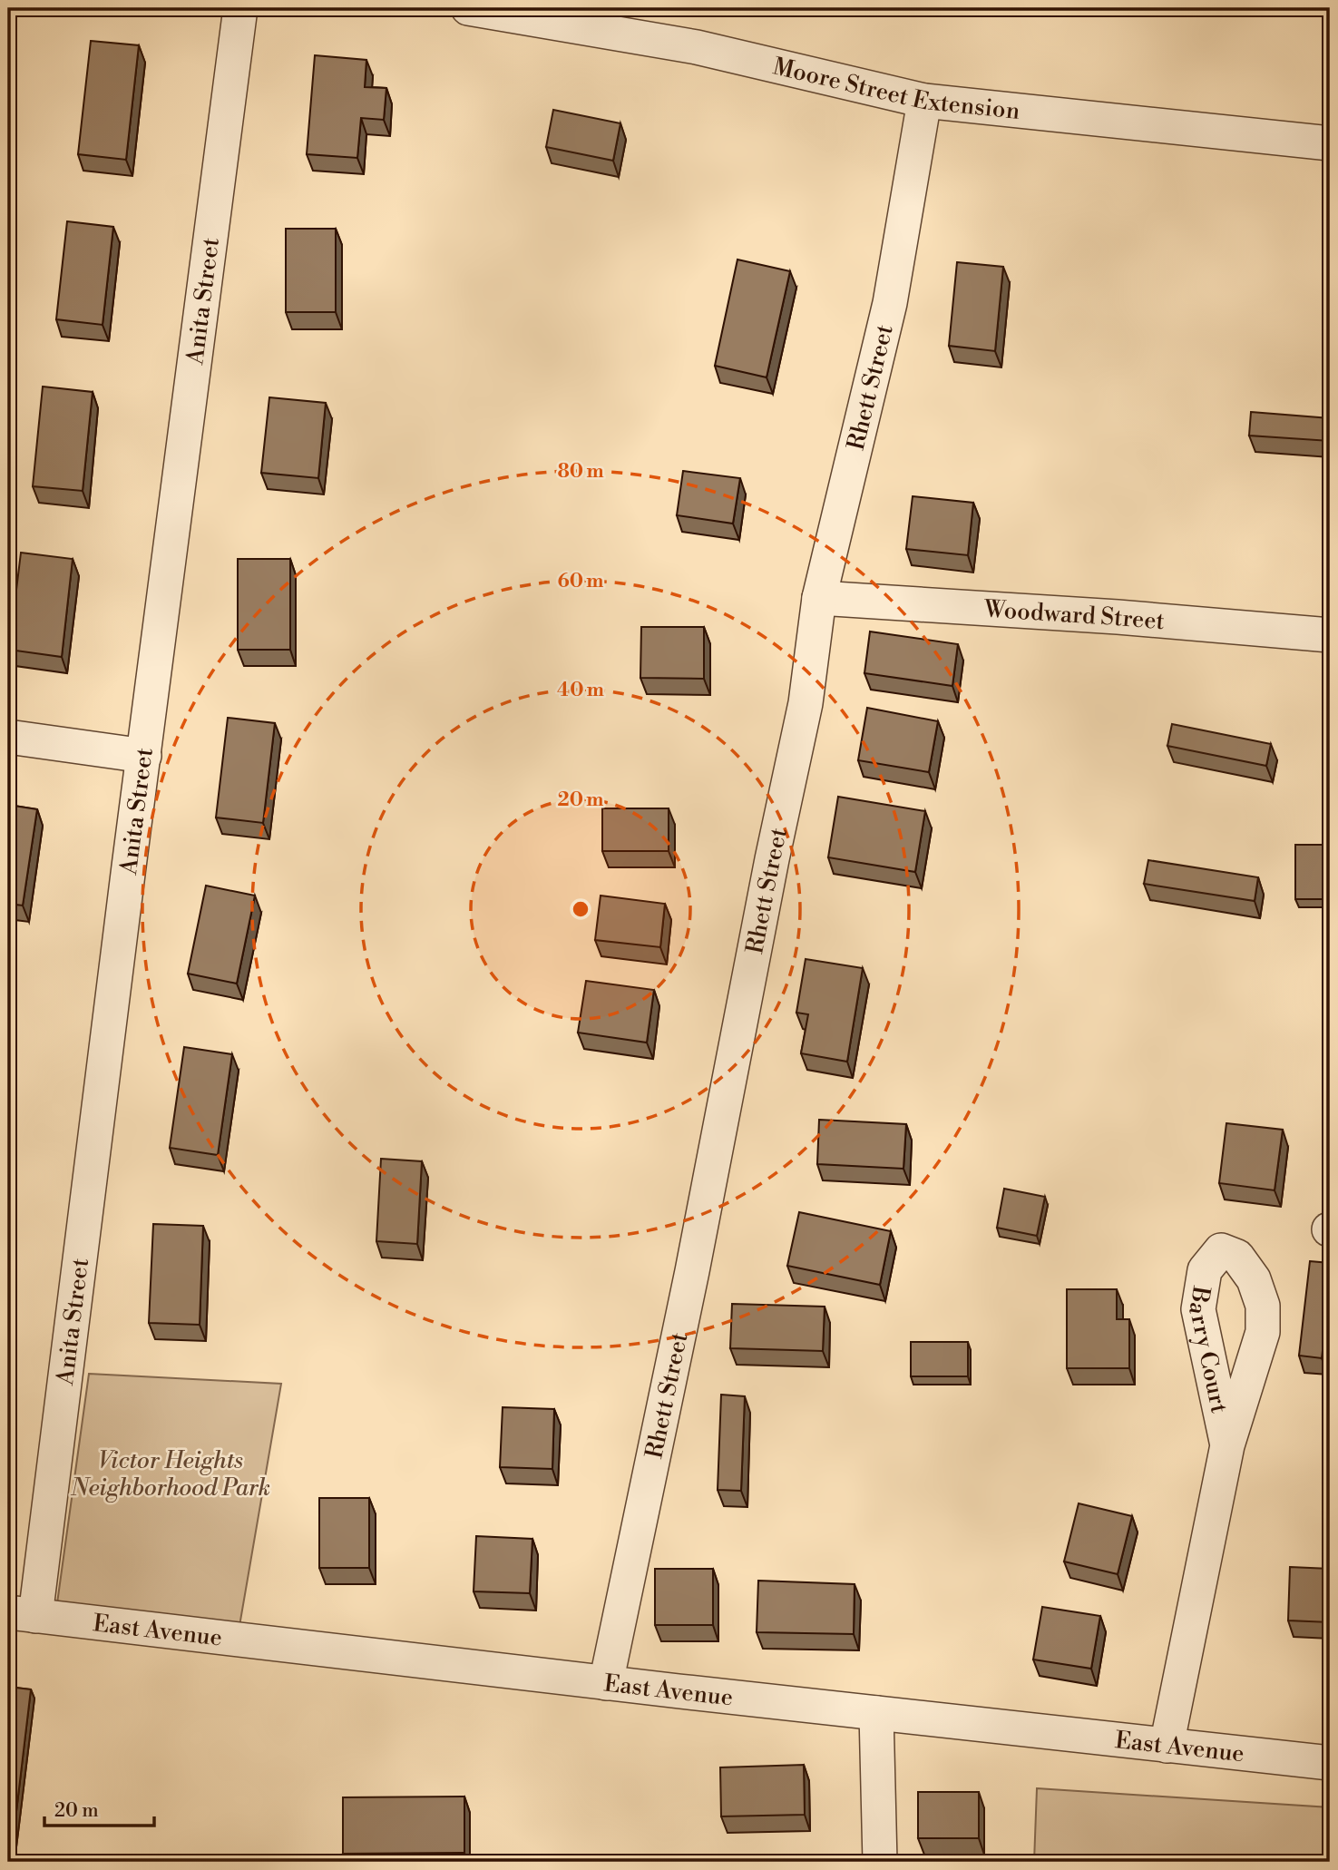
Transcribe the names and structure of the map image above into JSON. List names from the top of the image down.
{
  "streets": {
    "street": [
      "Moore Street Extension",
      "Anita Street",
      "Rhett Street",
      "Woodward Street",
      "Barry Court",
      "East Avenue"
    ]
  },
  "crossings": [
    ["Moore Street Extension", "Rhett Street"],
    ["Anita Street", "East Avenue"],
    ["Rhett Street", "Woodward Street"],
    ["Rhett Street", "East Avenue"],
    ["Barry Court", "East Avenue"]
  ],
  "parks": ["Victor Heights Neighborhood Park"],
  "scale_bar": "20 m",
  "rings": [
    "80 m",
    "60 m",
    "40 m",
    "20 m"
  ]
}
